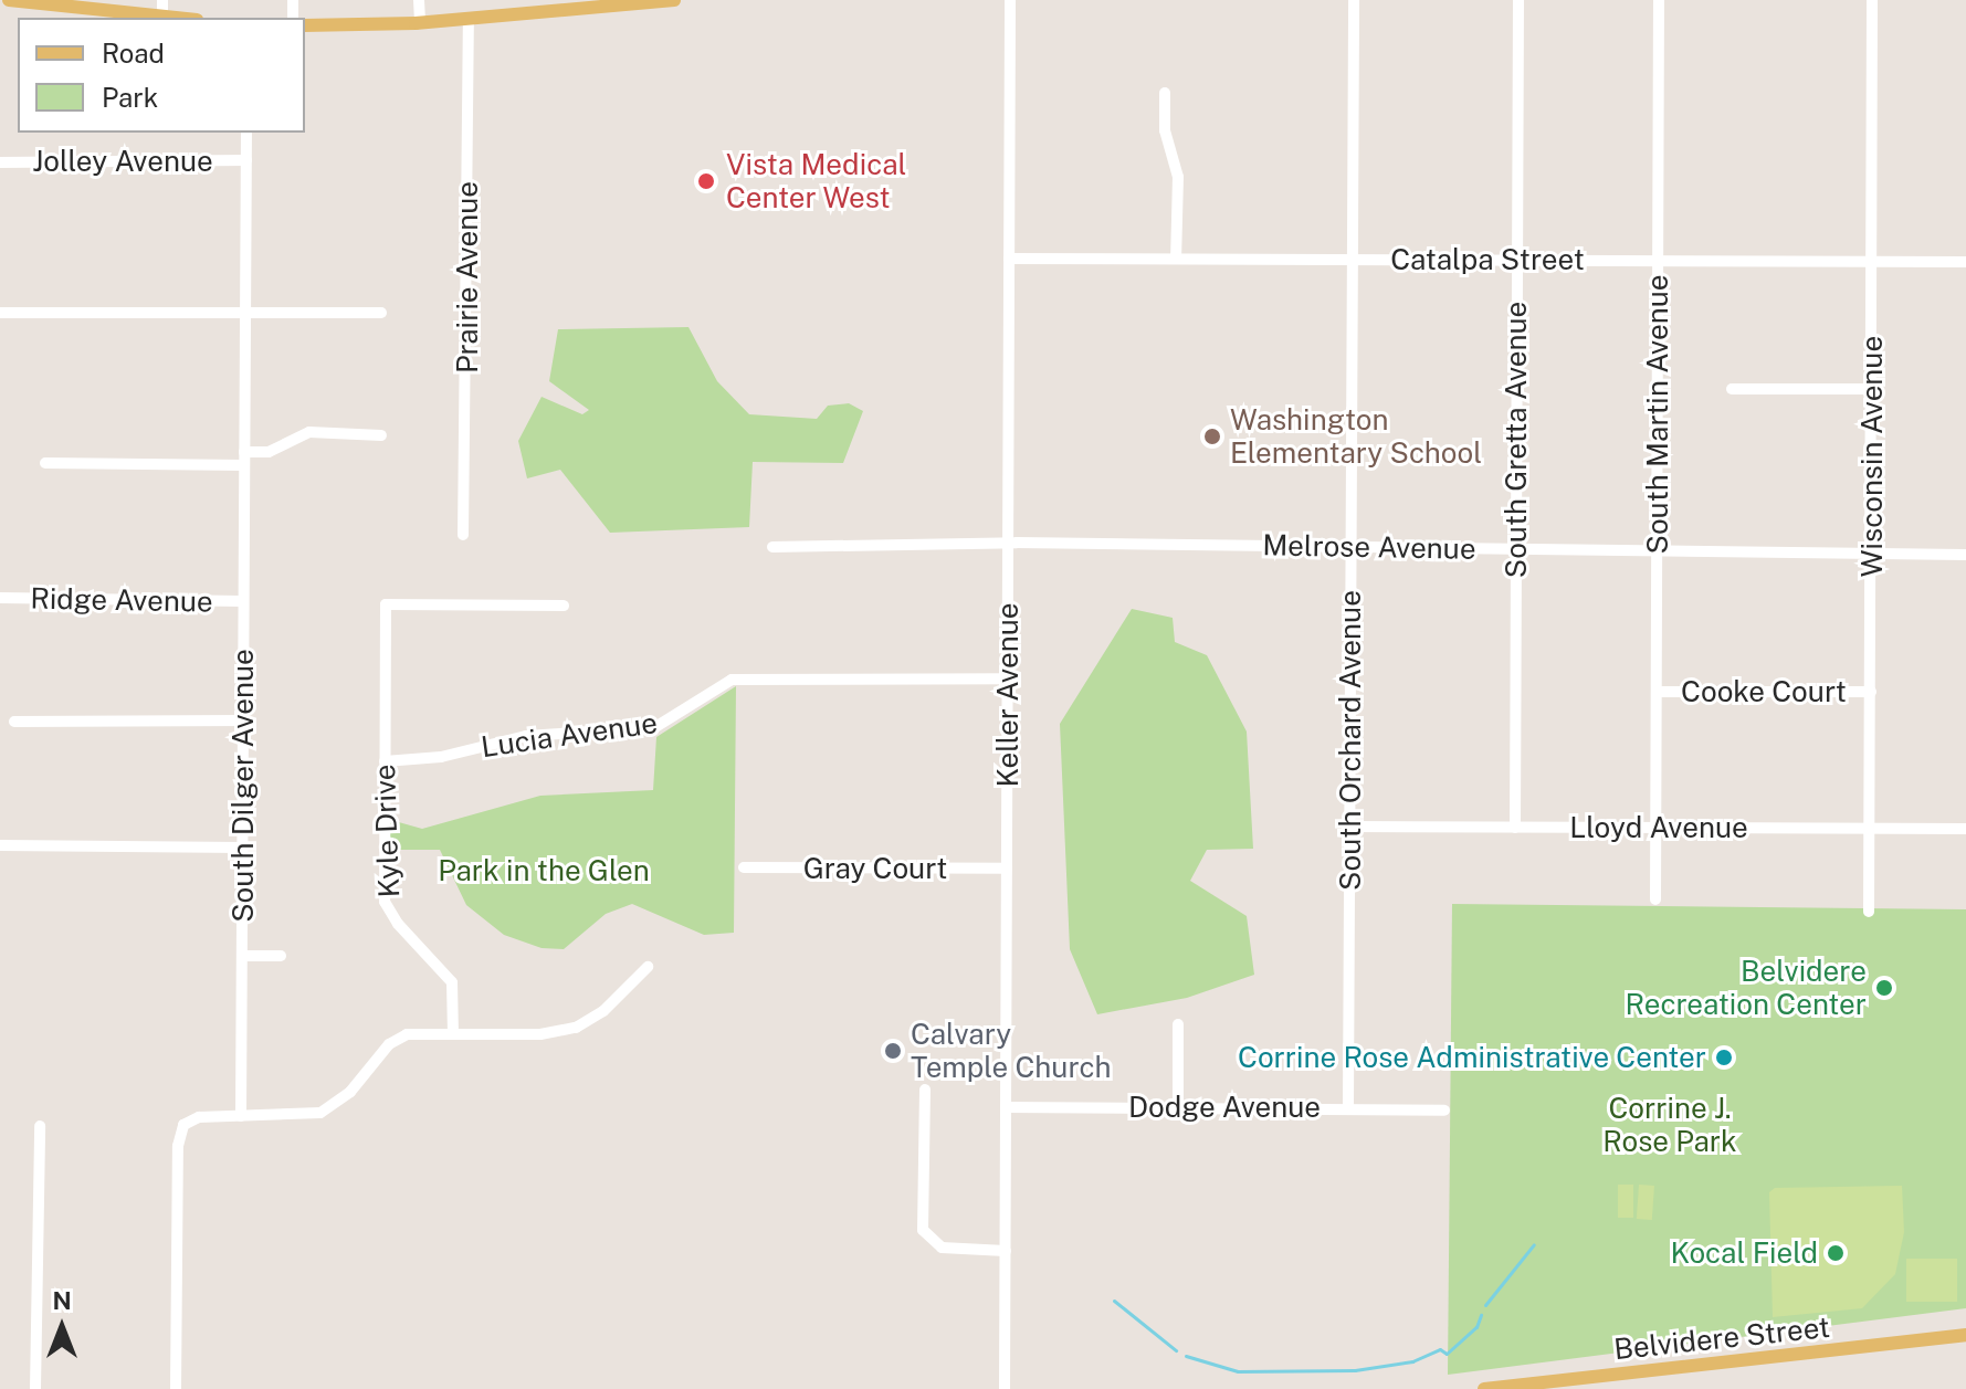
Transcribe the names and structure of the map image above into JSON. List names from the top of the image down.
{
  "streets": {
    "main road": ["Belvidere Street"],
    "street": [
      "Jolley Avenue",
      "Catalpa Street",
      "Prairie Avenue",
      "South Martin Avenue",
      "South Gretta Avenue",
      "Wisconsin Avenue",
      "Melrose Avenue",
      "Ridge Avenue",
      "Cooke Court",
      "Keller Avenue",
      "Lucia Avenue",
      "South Orchard Avenue",
      "South Dilger Avenue",
      "Lloyd Avenue",
      "Kyle Drive",
      "Gray Court",
      "Dodge Avenue"
    ]
  },
  "crossings": [
    ["Jolley Avenue", "South Dilger Avenue"],
    ["Catalpa Street", "South Martin Avenue"],
    ["Catalpa Street", "South Gretta Avenue"],
    ["Catalpa Street", "Wisconsin Avenue"],
    ["Catalpa Street", "Keller Avenue"],
    ["Catalpa Street", "South Orchard Avenue"],
    ["South Martin Avenue", "Melrose Avenue"],
    ["South Martin Avenue", "Cooke Court"],
    ["South Martin Avenue", "Lloyd Avenue"],
    ["South Gretta Avenue", "Melrose Avenue"],
    ["South Gretta Avenue", "Lloyd Avenue"],
    ["Wisconsin Avenue", "Melrose Avenue"],
    ["Wisconsin Avenue", "Cooke Court"],
    ["Wisconsin Avenue", "Lloyd Avenue"],
    ["Melrose Avenue", "Keller Avenue"],
    ["Melrose Avenue", "South Orchard Avenue"],
    ["Ridge Avenue", "South Dilger Avenue"],
    ["Keller Avenue", "Lucia Avenue"],
    ["Keller Avenue", "Gray Court"],
    ["Keller Avenue", "Dodge Avenue"],
    ["Lucia Avenue", "Kyle Drive"],
    ["South Orchard Avenue", "Lloyd Avenue"],
    ["South Orchard Avenue", "Dodge Avenue"]
  ],
  "parks": ["Park in the Glen", "Corrine J. Rose Park"],
  "places": [
    "Vista Medical Center West",
    "Washington Elementary School",
    "Belvidere Recreation Center",
    "Calvary Temple Church",
    "Corrine Rose Administrative Center",
    "Kocal Field"
  ],
  "legend": ["Road", "Park"],
  "north": "top"
}
